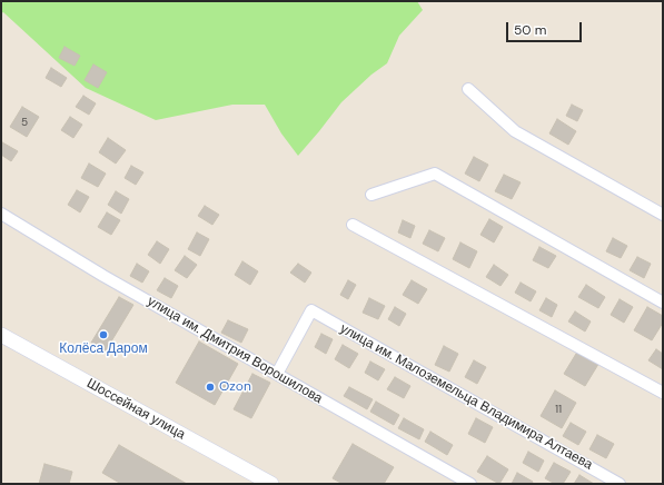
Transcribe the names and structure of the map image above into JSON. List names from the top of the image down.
{
  "streets": {
    "street": ["улица им. Дмитрия Ворошилова", "улица им. Малоземельца Владимира Алтаева", "Шоссейная улица"]
  },
  "crossings": [
    ["улица им. Дмитрия Ворошилова", "улица им. Малоземельца Владимира Алтаева"]
  ],
  "places": ["Колёса Даром", "Ozon"],
  "house_numbers": ["5", "11"],
  "scale_bar": "50 m"
}
